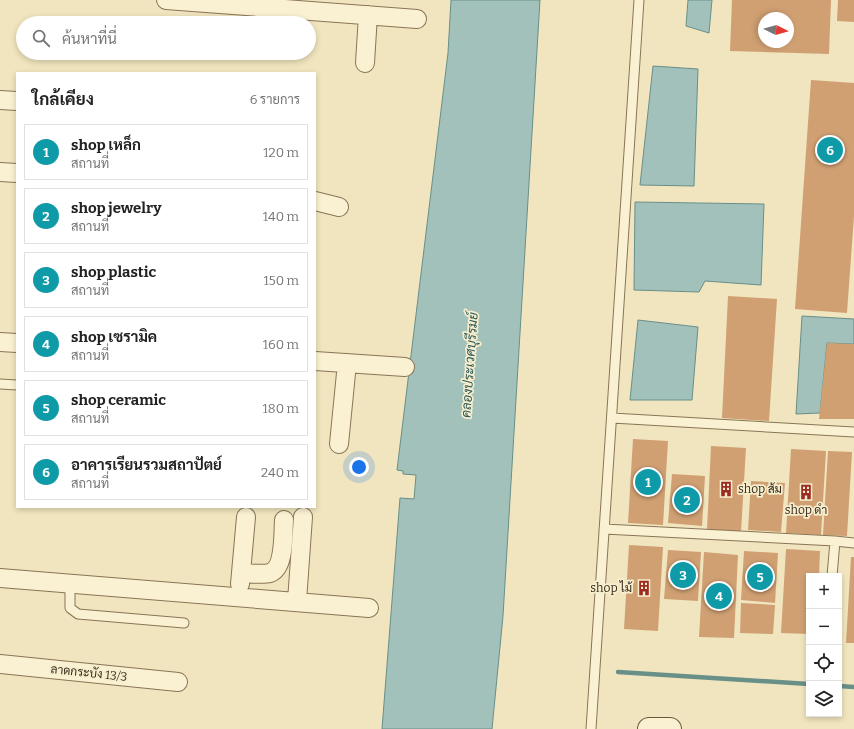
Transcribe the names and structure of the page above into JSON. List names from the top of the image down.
{
  "streets": {
    "street": ["ลาดกระบัง 13/3"]
  },
  "water": ["คลองประเวศบุรีรมย์"],
  "places": {
    "building": ["shop ส้ม", "shop ดำ", "shop ไม้"]
  },
  "north": "right",
  "page": {
    "search": "ค้นหาที่นี่",
    "heading": ["ใกล้เคียง", "6 รายการ"],
    "list": [
      {
        "mark": "1",
        "name": "shop เหล็ก",
        "note": "สถานที่",
        "value": "120 m"
      },
      {
        "mark": "2",
        "name": "shop jewelry",
        "note": "สถานที่",
        "value": "140 m"
      },
      {
        "mark": "3",
        "name": "shop plastic",
        "note": "สถานที่",
        "value": "150 m"
      },
      {
        "mark": "4",
        "name": "shop เซรามิค",
        "note": "สถานที่",
        "value": "160 m"
      },
      {
        "mark": "5",
        "name": "shop ceramic",
        "note": "สถานที่",
        "value": "180 m"
      },
      {
        "mark": "6",
        "name": "อาคารเรียนรวมสถาปัตย์",
        "note": "สถานที่",
        "value": "240 m"
      }
    ],
    "pins": [
      "6",
      "1",
      "2",
      "3",
      "5",
      "4"
    ],
    "map_buttons": ["+", "−"]
  }
}
